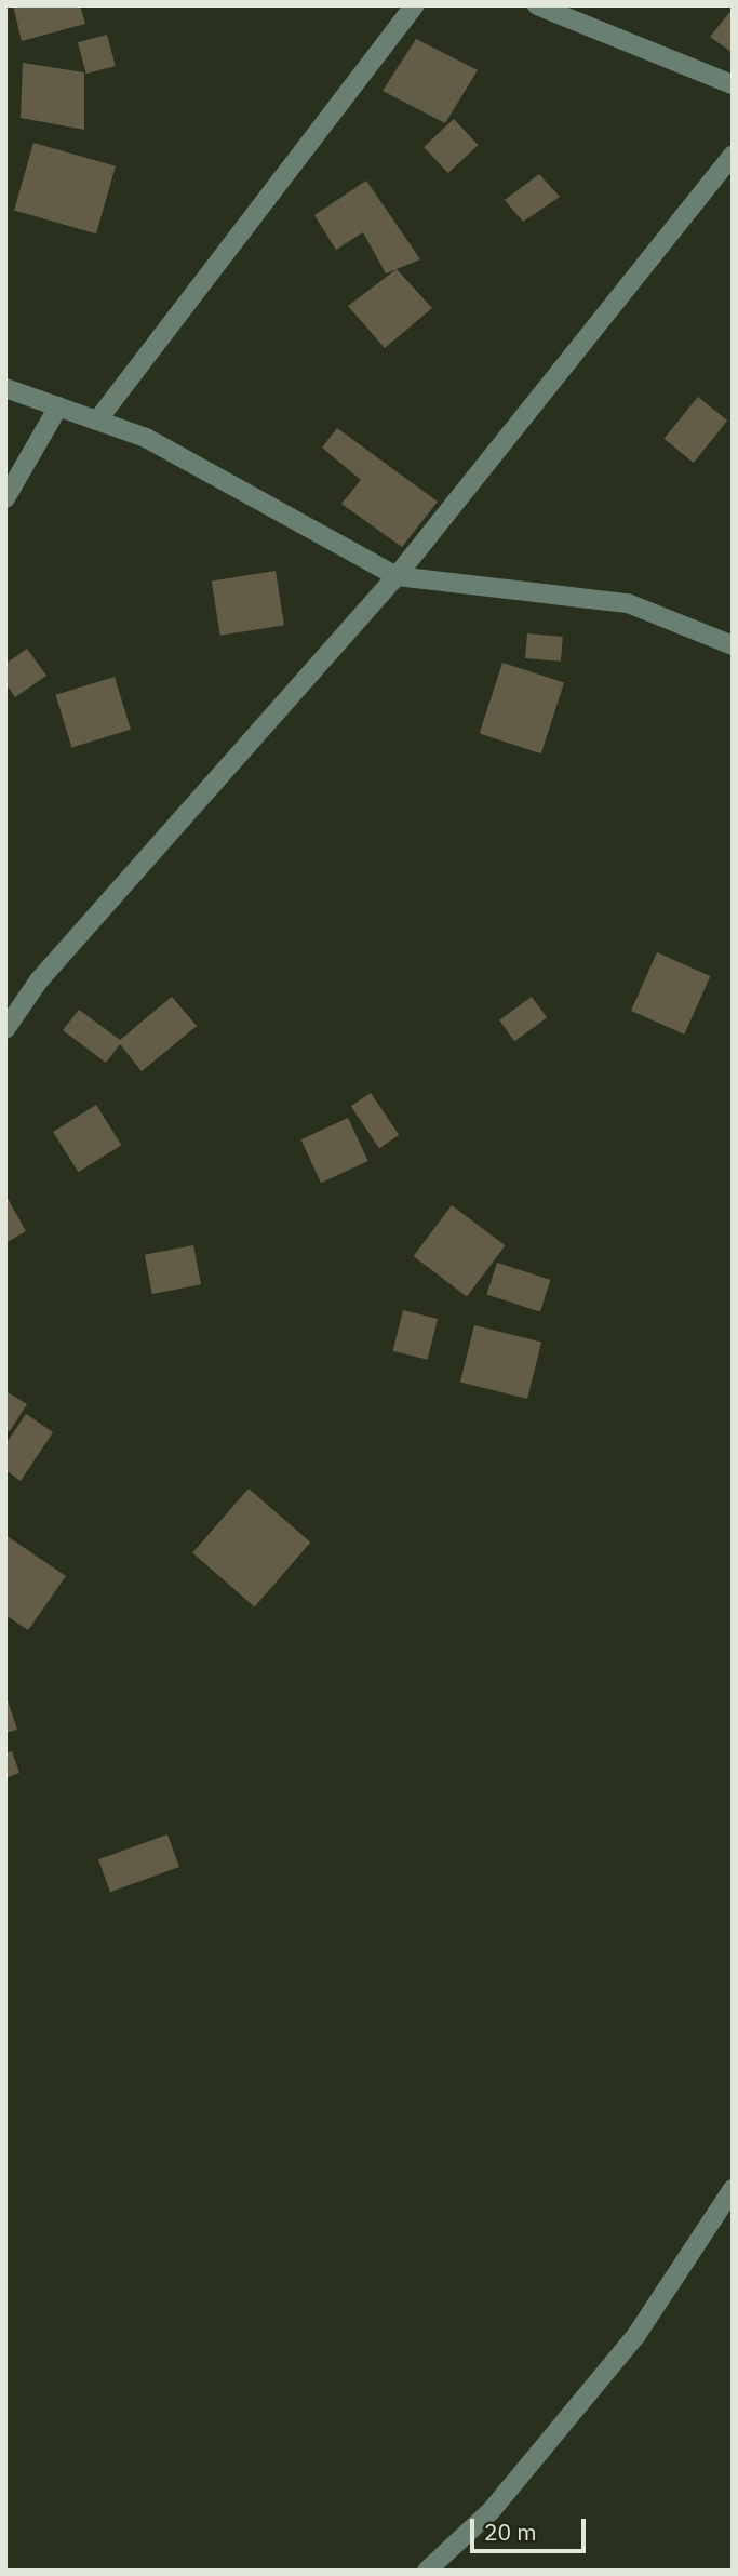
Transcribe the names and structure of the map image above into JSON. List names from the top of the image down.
{
  "scale_bar": "20 m"
}
